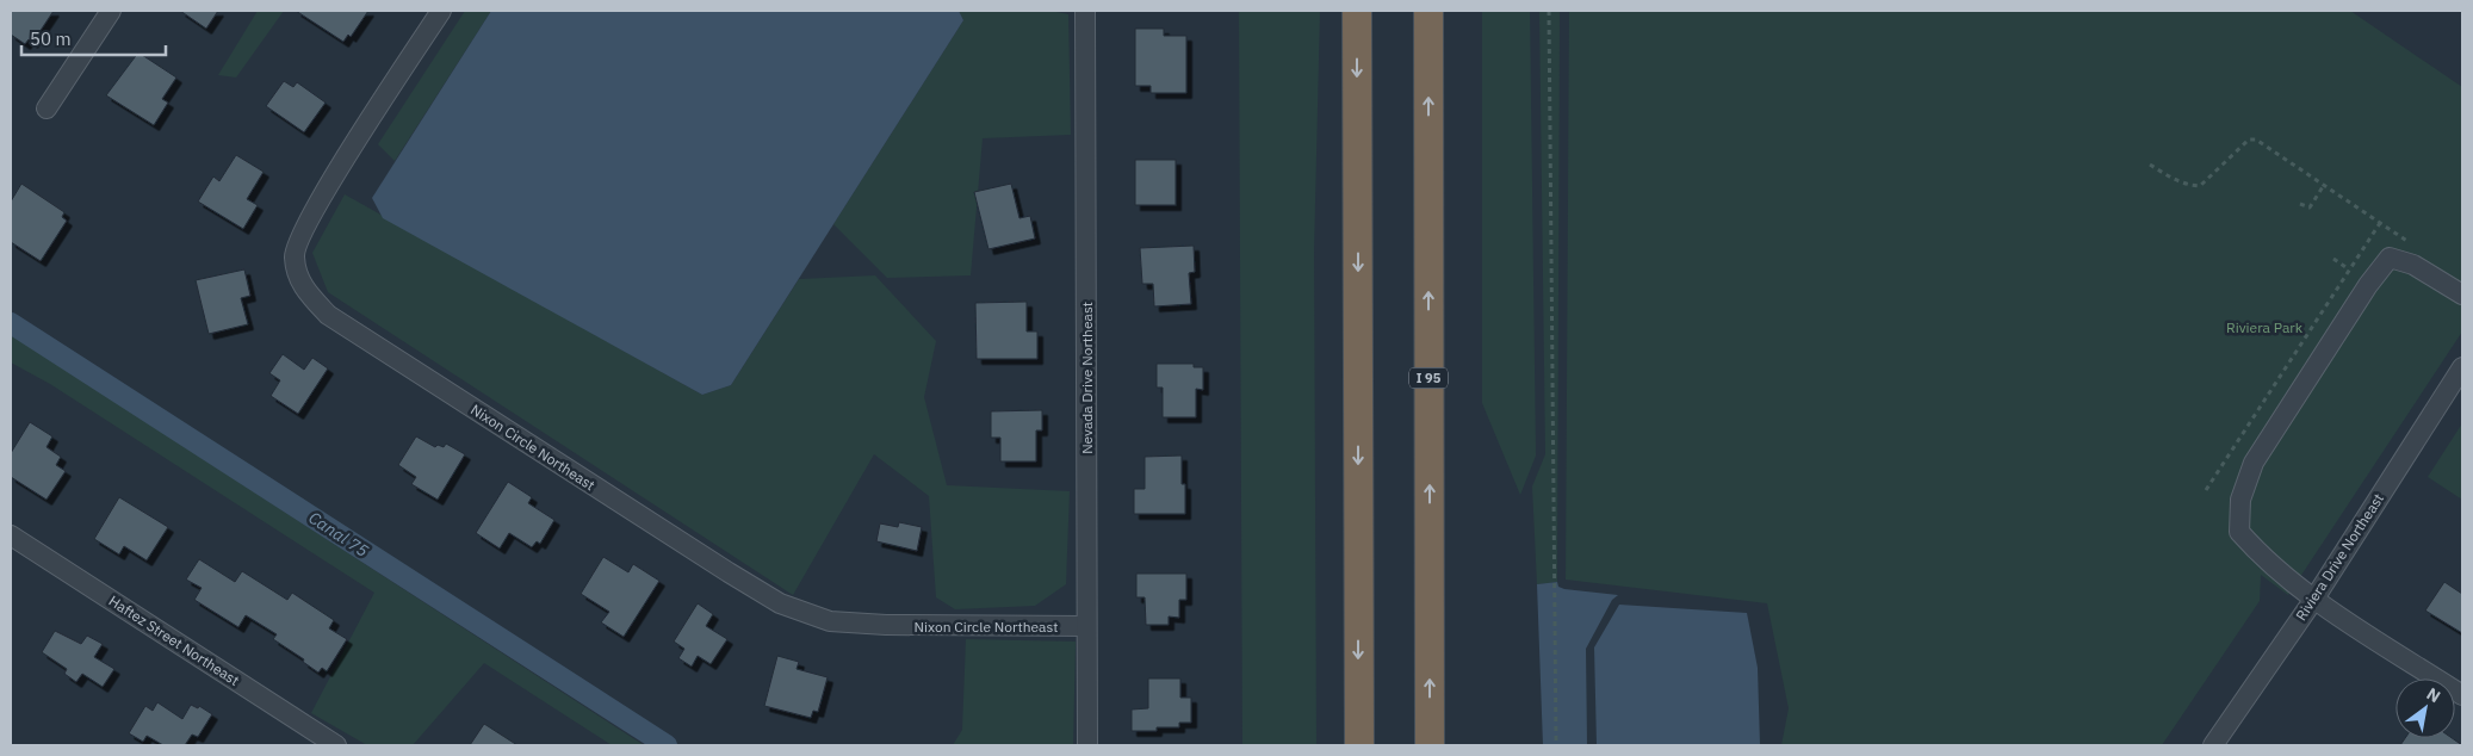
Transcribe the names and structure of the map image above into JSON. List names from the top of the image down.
{
  "streets": {
    "highway": ["I 95"],
    "street": [
      "Nevada Drive Northeast",
      "Nixon Circle Northeast",
      "Riviera Drive Northeast",
      "Haftez Street Northeast"
    ]
  },
  "crossings": [
    ["Nevada Drive Northeast", "Nixon Circle Northeast"]
  ],
  "water": ["Canal 75"],
  "parks": ["Riviera Park"],
  "scale_bar": "50 m",
  "north": "top right"
}
